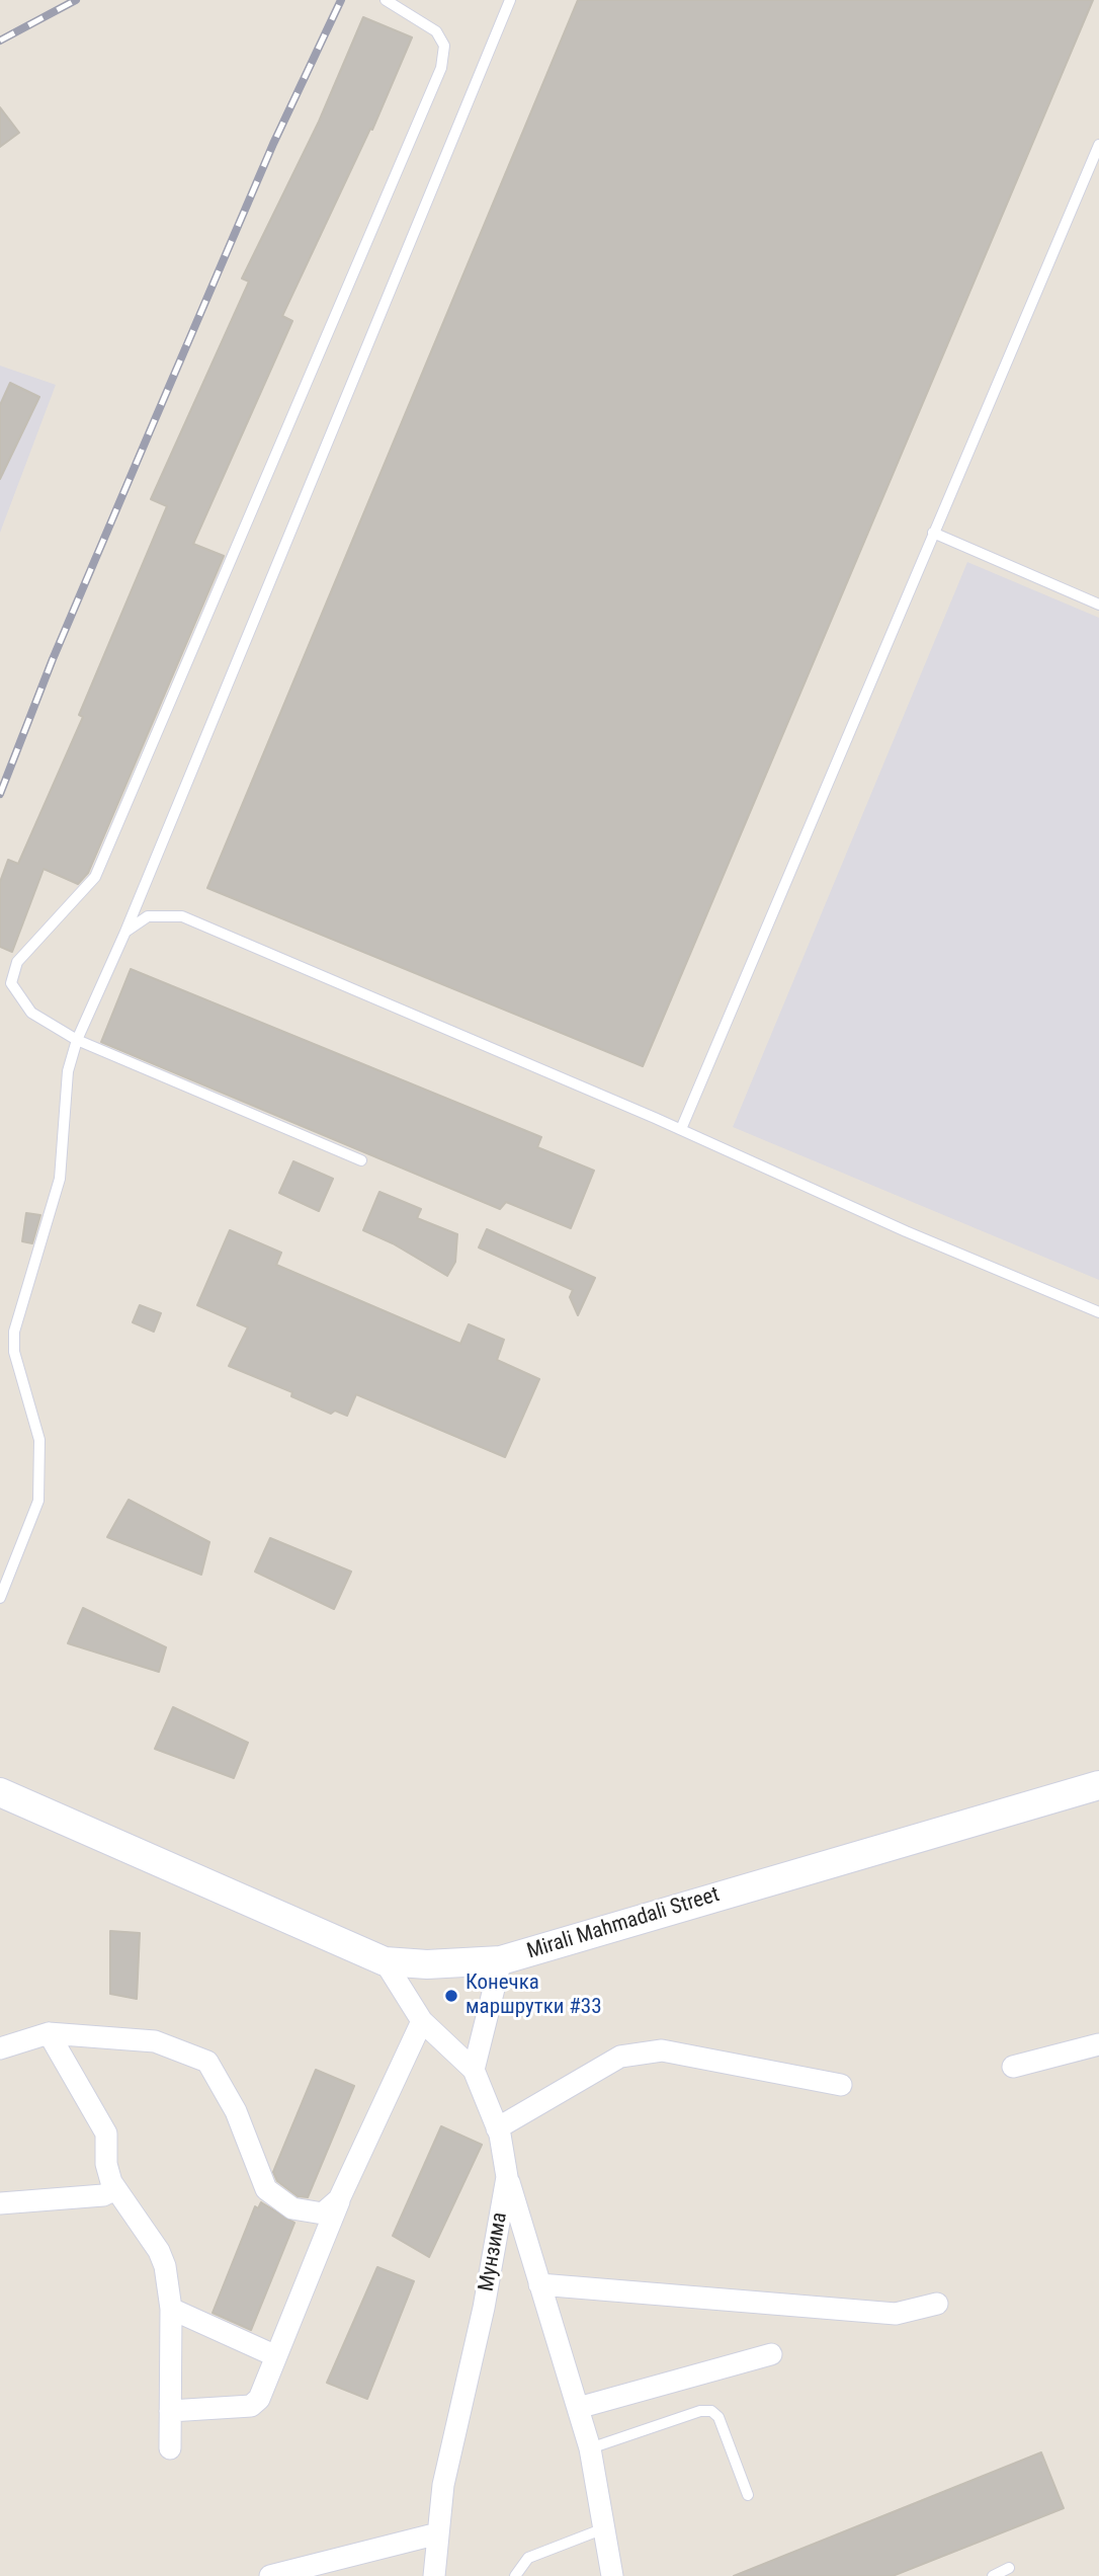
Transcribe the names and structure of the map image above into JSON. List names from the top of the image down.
{
  "streets": {
    "street": ["Mirali Mahmadali Street", "Мунзима"]
  },
  "crossings": [
    ["Mirali Mahmadali Street", "Мунзима"]
  ],
  "places": ["Конечка маршрутки #33"]
}
